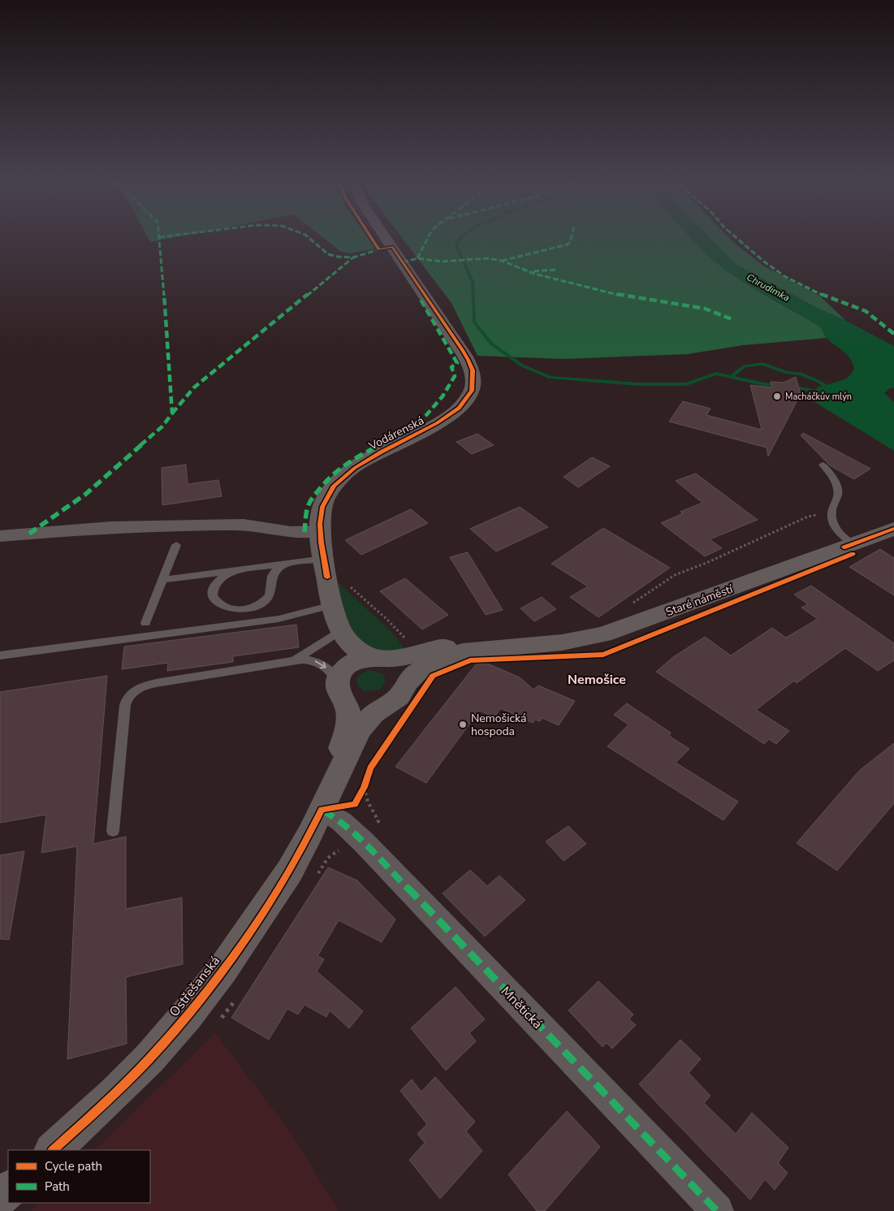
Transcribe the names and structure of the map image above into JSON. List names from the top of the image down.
{
  "streets": {
    "street": [
      "Vodárenská",
      "Staré náměstí",
      "Ostřešanská",
      "Mnětická"
    ]
  },
  "crossings": [
    ["Vodárenská", "Staré náměstí"],
    ["Staré náměstí", "Ostřešanská"],
    ["Staré náměstí", "Mnětická"],
    ["Ostřešanská", "Mnětická"]
  ],
  "districts": ["Nemošice"],
  "water": ["Chrudimka"],
  "places": ["Macháčkův mlýn", "Nemošická hospoda"],
  "legend": ["Cycle path", "Path"]
}
